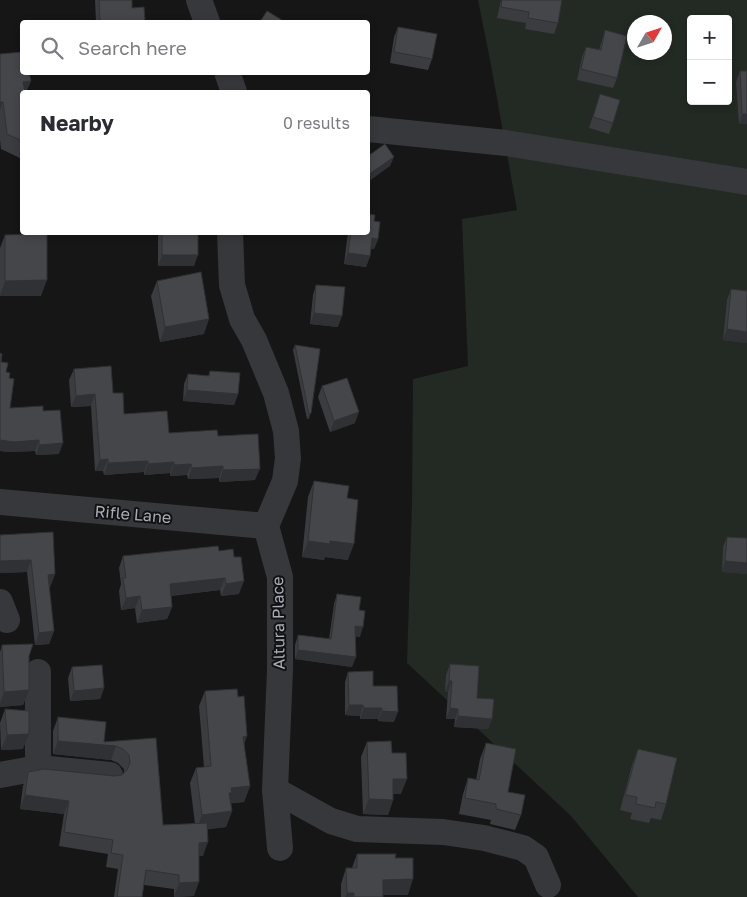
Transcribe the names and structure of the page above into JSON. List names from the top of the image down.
{
  "streets": {
    "street": ["Rifle Lane", "Altura Place"]
  },
  "crossings": [
    ["Rifle Lane", "Altura Place"]
  ],
  "north": "top right",
  "page": {
    "map_buttons": ["+", "−"],
    "search": "Search here",
    "heading": ["Nearby", "0 results"]
  }
}
